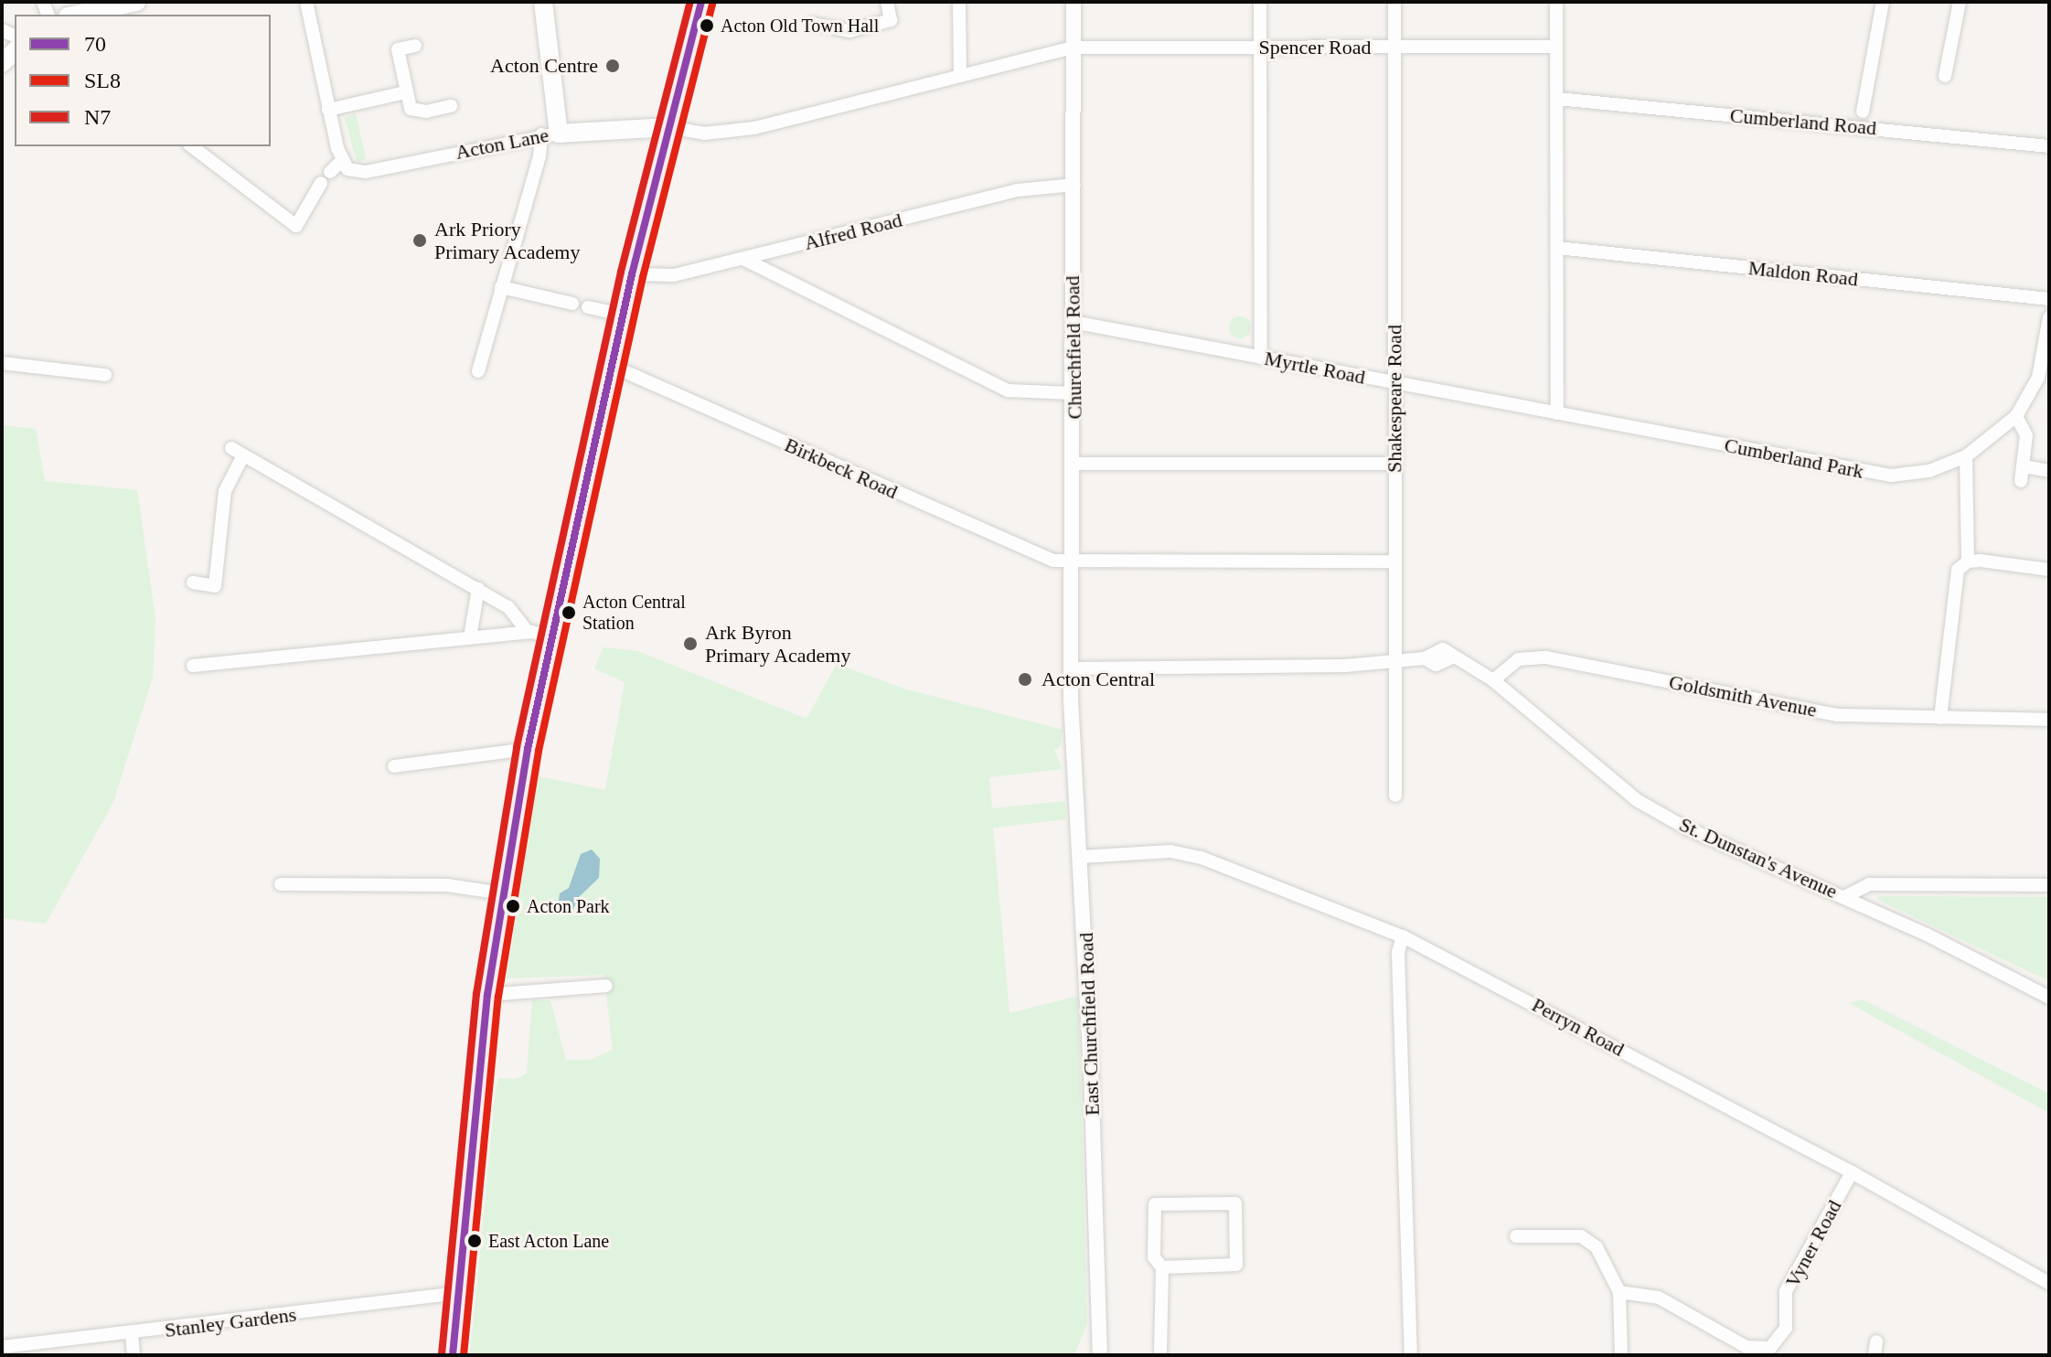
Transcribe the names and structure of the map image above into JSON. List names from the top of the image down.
{
  "streets": {
    "main road": ["Acton Lane"],
    "street": [
      "Spencer Road",
      "Cumberland Road",
      "Alfred Road",
      "Maldon Road",
      "Churchfield Road",
      "Myrtle Road",
      "Shakespeare Road",
      "Cumberland Park",
      "Birkbeck Road",
      "Goldsmith Avenue",
      "St. Dunstan's Avenue",
      "East Churchfield Road",
      "Perryn Road",
      "Vyner Road",
      "Stanley Gardens"
    ]
  },
  "crossings": [
    ["Spencer Road", "Acton Lane"],
    ["Spencer Road", "Churchfield Road"],
    ["Spencer Road", "Shakespeare Road"],
    ["Alfred Road", "Churchfield Road"],
    ["Churchfield Road", "Myrtle Road"],
    ["Churchfield Road", "Birkbeck Road"],
    ["Churchfield Road", "East Churchfield Road"],
    ["Myrtle Road", "Shakespeare Road"],
    ["Myrtle Road", "Cumberland Park"],
    ["Goldsmith Avenue", "St. Dunstan's Avenue"],
    ["East Churchfield Road", "Perryn Road"],
    ["Perryn Road", "Vyner Road"]
  ],
  "places": [
    "Acton Old Town Hall",
    "Acton Centre",
    "Ark Priory Primary Academy",
    "Acton Central Station",
    "Ark Byron Primary Academy",
    "Acton Central",
    "Acton Park",
    "East Acton Lane"
  ],
  "lines": ["transit line 70", "transit line N7", "transit line SL8"],
  "legend": ["70", "SL8", "N7"]
}
